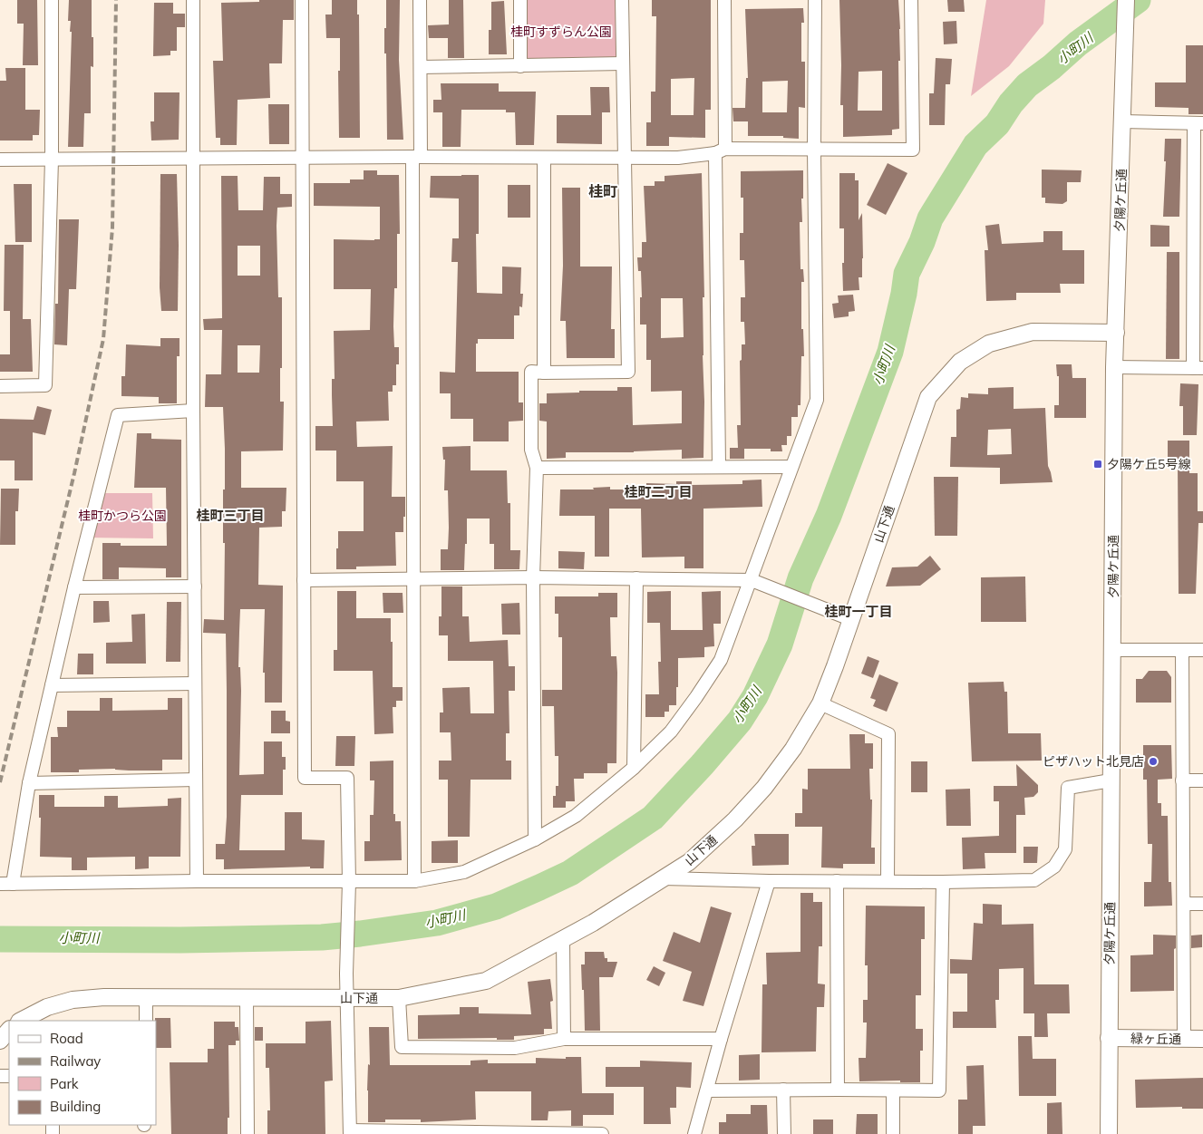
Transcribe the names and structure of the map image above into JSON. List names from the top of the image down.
{
  "streets": {
    "street": ["夕陽ケ丘通", "山下通", "緑ヶ丘通"]
  },
  "crossings": [
    ["夕陽ケ丘通", "山下通"],
    ["夕陽ケ丘通", "緑ヶ丘通"]
  ],
  "districts": [
    "桂町",
    "桂町二丁目",
    "桂町三丁目",
    "桂町一丁目"
  ],
  "water": ["小町川"],
  "parks": ["桂町すずらん公園", "桂町かつら公園"],
  "places": {
    "transit": ["夕陽ケ丘5号線"],
    "other": ["ピザハット北見店"]
  },
  "legend": [
    "Road",
    "Railway",
    "Park",
    "Building"
  ]
}
